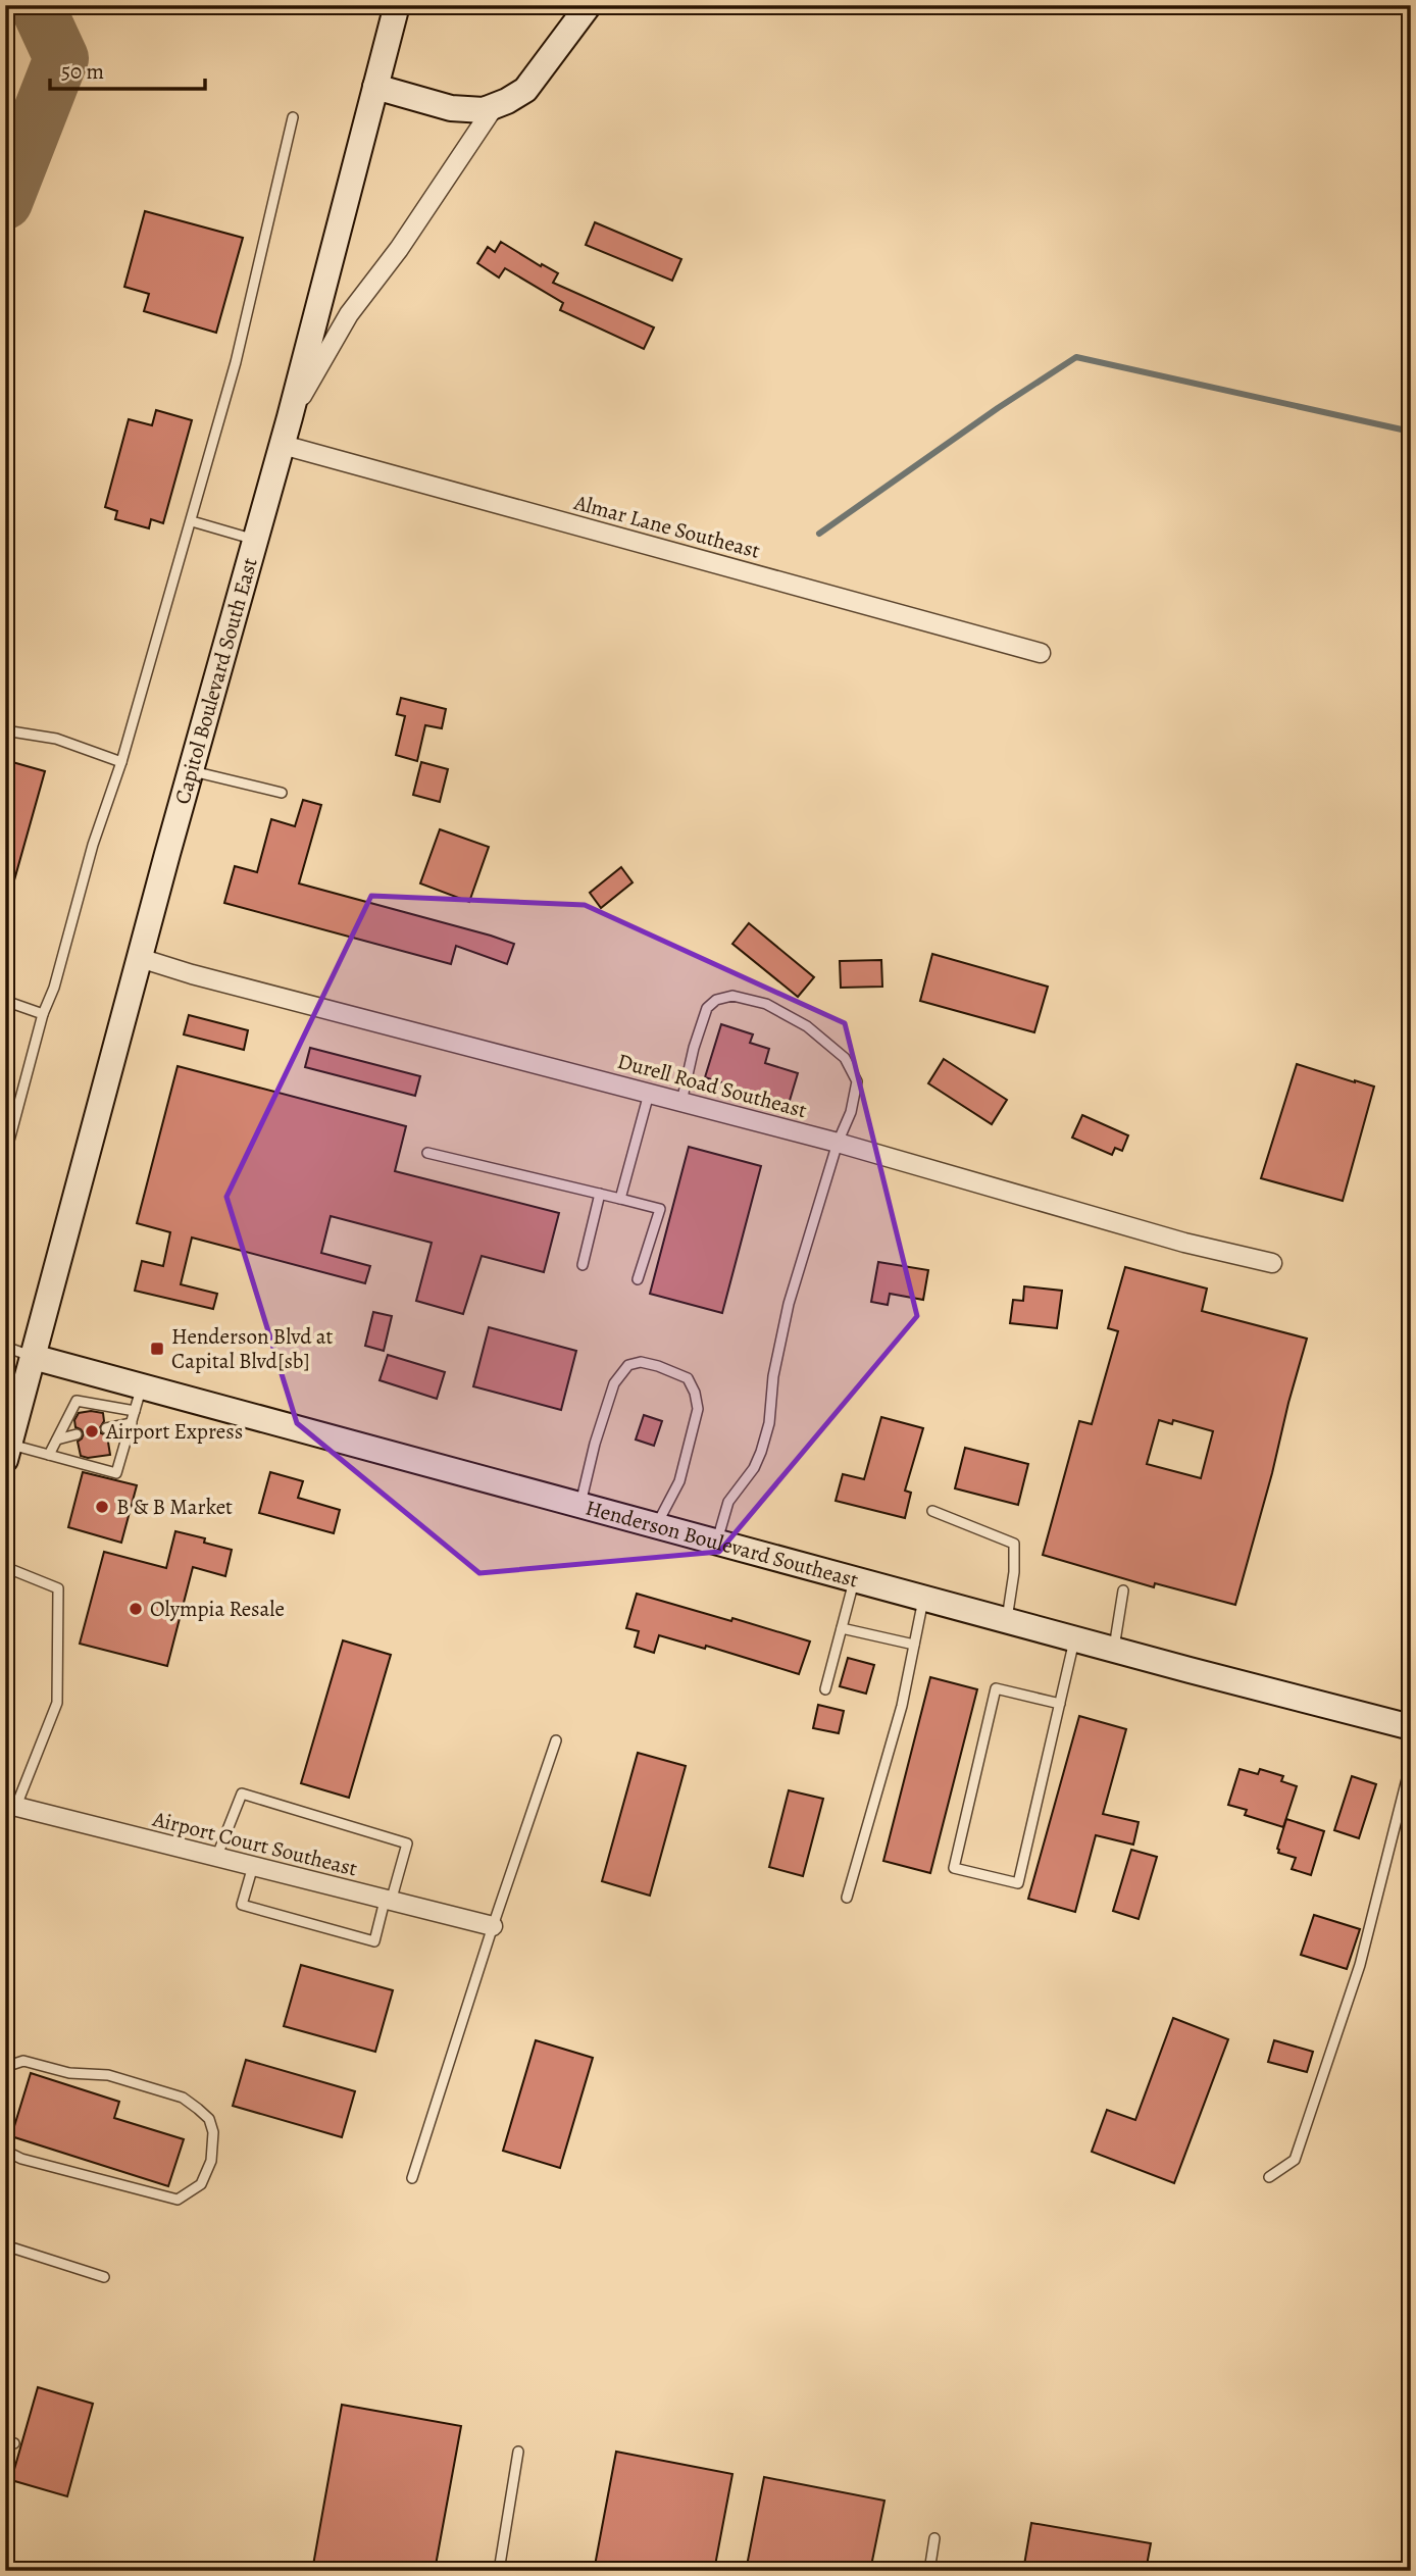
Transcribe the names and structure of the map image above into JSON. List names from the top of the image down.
{
  "streets": {
    "street": [
      "Almar Lane Southeast",
      "Capitol Boulevard South East",
      "Durell Road Southeast",
      "Henderson Boulevard Southeast",
      "Airport Court Southeast"
    ]
  },
  "crossings": [
    ["Almar Lane Southeast", "Capitol Boulevard South East"],
    ["Capitol Boulevard South East", "Durell Road Southeast"],
    ["Capitol Boulevard South East", "Henderson Boulevard Southeast"]
  ],
  "places": {
    "transit": ["Henderson Blvd at Capital Blvd[sb]"],
    "other": ["Airport Express", "B & B Market", "Olympia Resale"]
  },
  "scale_bar": "50 m"
}
